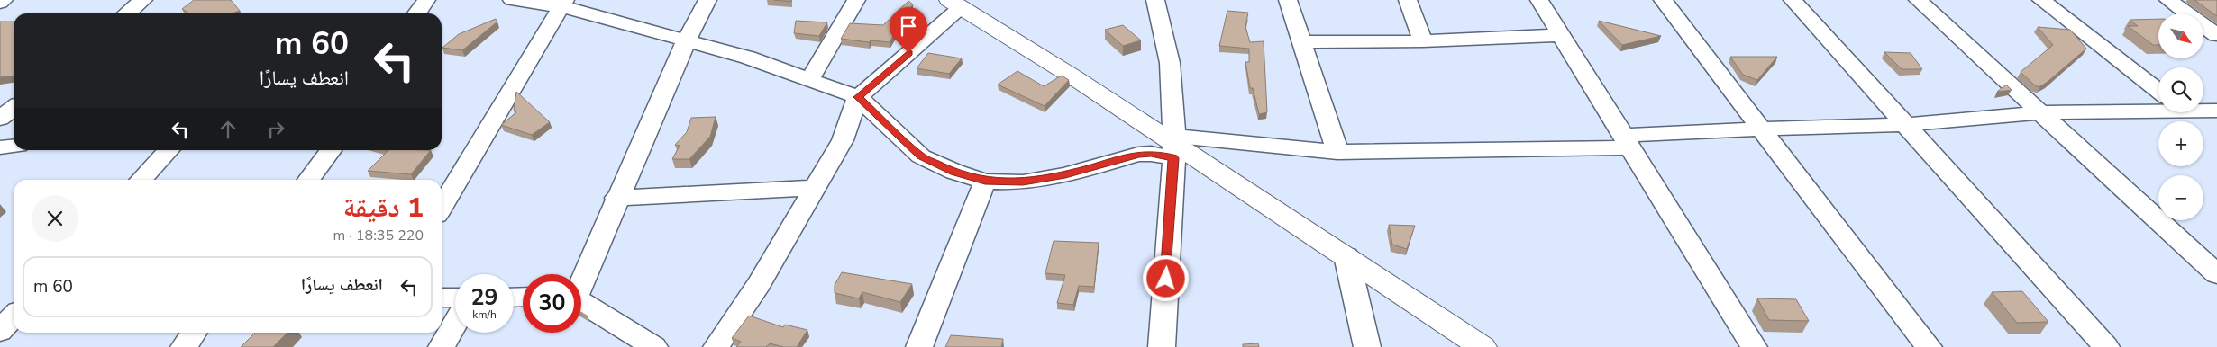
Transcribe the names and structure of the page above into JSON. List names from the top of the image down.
{
  "north": "bottom right",
  "page": {
    "map_buttons": ["+", "−"],
    "turn": ["60 m", "انعطف يسارًا"],
    "heading": ["1 دقيقة", "220 m · 18:35"],
    "list": [
      {
        "name": "انعطف يسارًا",
        "value": "60 m"
      }
    ],
    "speed": "29 km/h",
    "limit": "30"
  }
}
